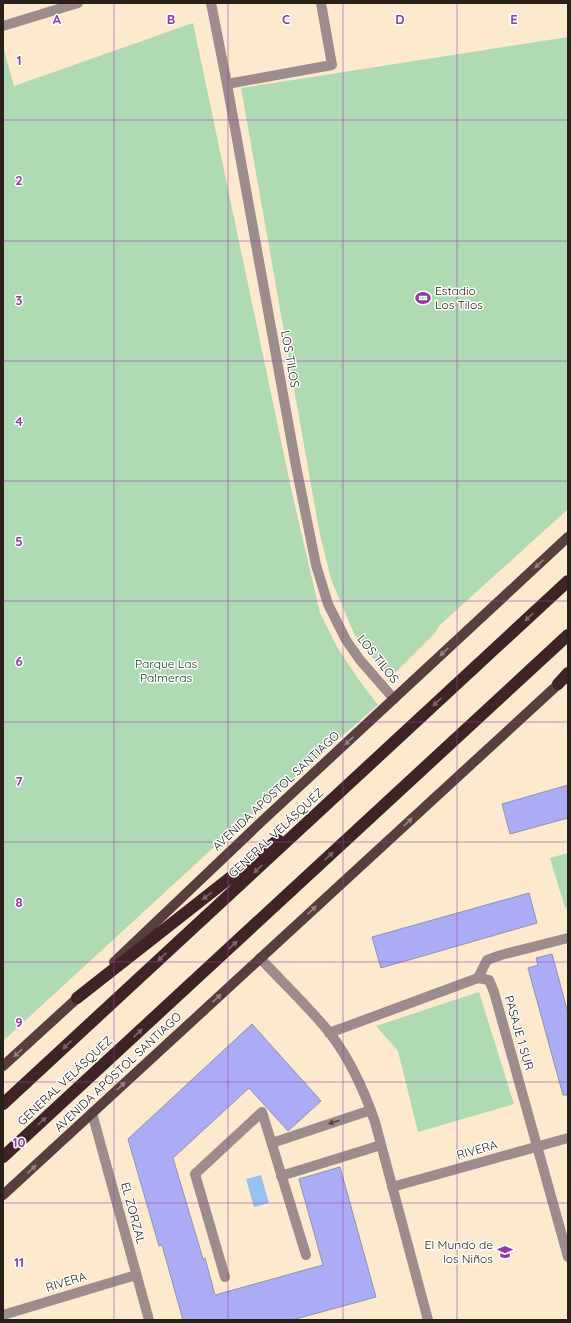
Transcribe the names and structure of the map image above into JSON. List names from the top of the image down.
{
  "streets": {
    "highway": ["GENERAL VELÁSQUEZ"],
    "main road": ["AVENIDA APÓSTOL SANTIAGO"],
    "street": [
      "LOS TILOS",
      "PASAJE 1 SUR",
      "RIVERA",
      "EL ZORZAL"
    ]
  },
  "crossings": [
    ["LOS TILOS", "AVENIDA APÓSTOL SANTIAGO"],
    ["AVENIDA APÓSTOL SANTIAGO", "EL ZORZAL"],
    ["PASAJE 1 SUR", "RIVERA"],
    ["RIVERA", "EL ZORZAL"]
  ],
  "parks": ["Parque Las Palmeras"],
  "places": {
    "sports": ["Estadio Los Tilos"],
    "school or university": ["El Mundo de los Niños"]
  },
  "grid": {
    "columns": [
      "A",
      "B",
      "C",
      "D",
      "E"
    ],
    "rows": [
      "1",
      "2",
      "3",
      "4",
      "5",
      "6",
      "7",
      "8",
      "9",
      "10",
      "11"
    ]
  }
}
